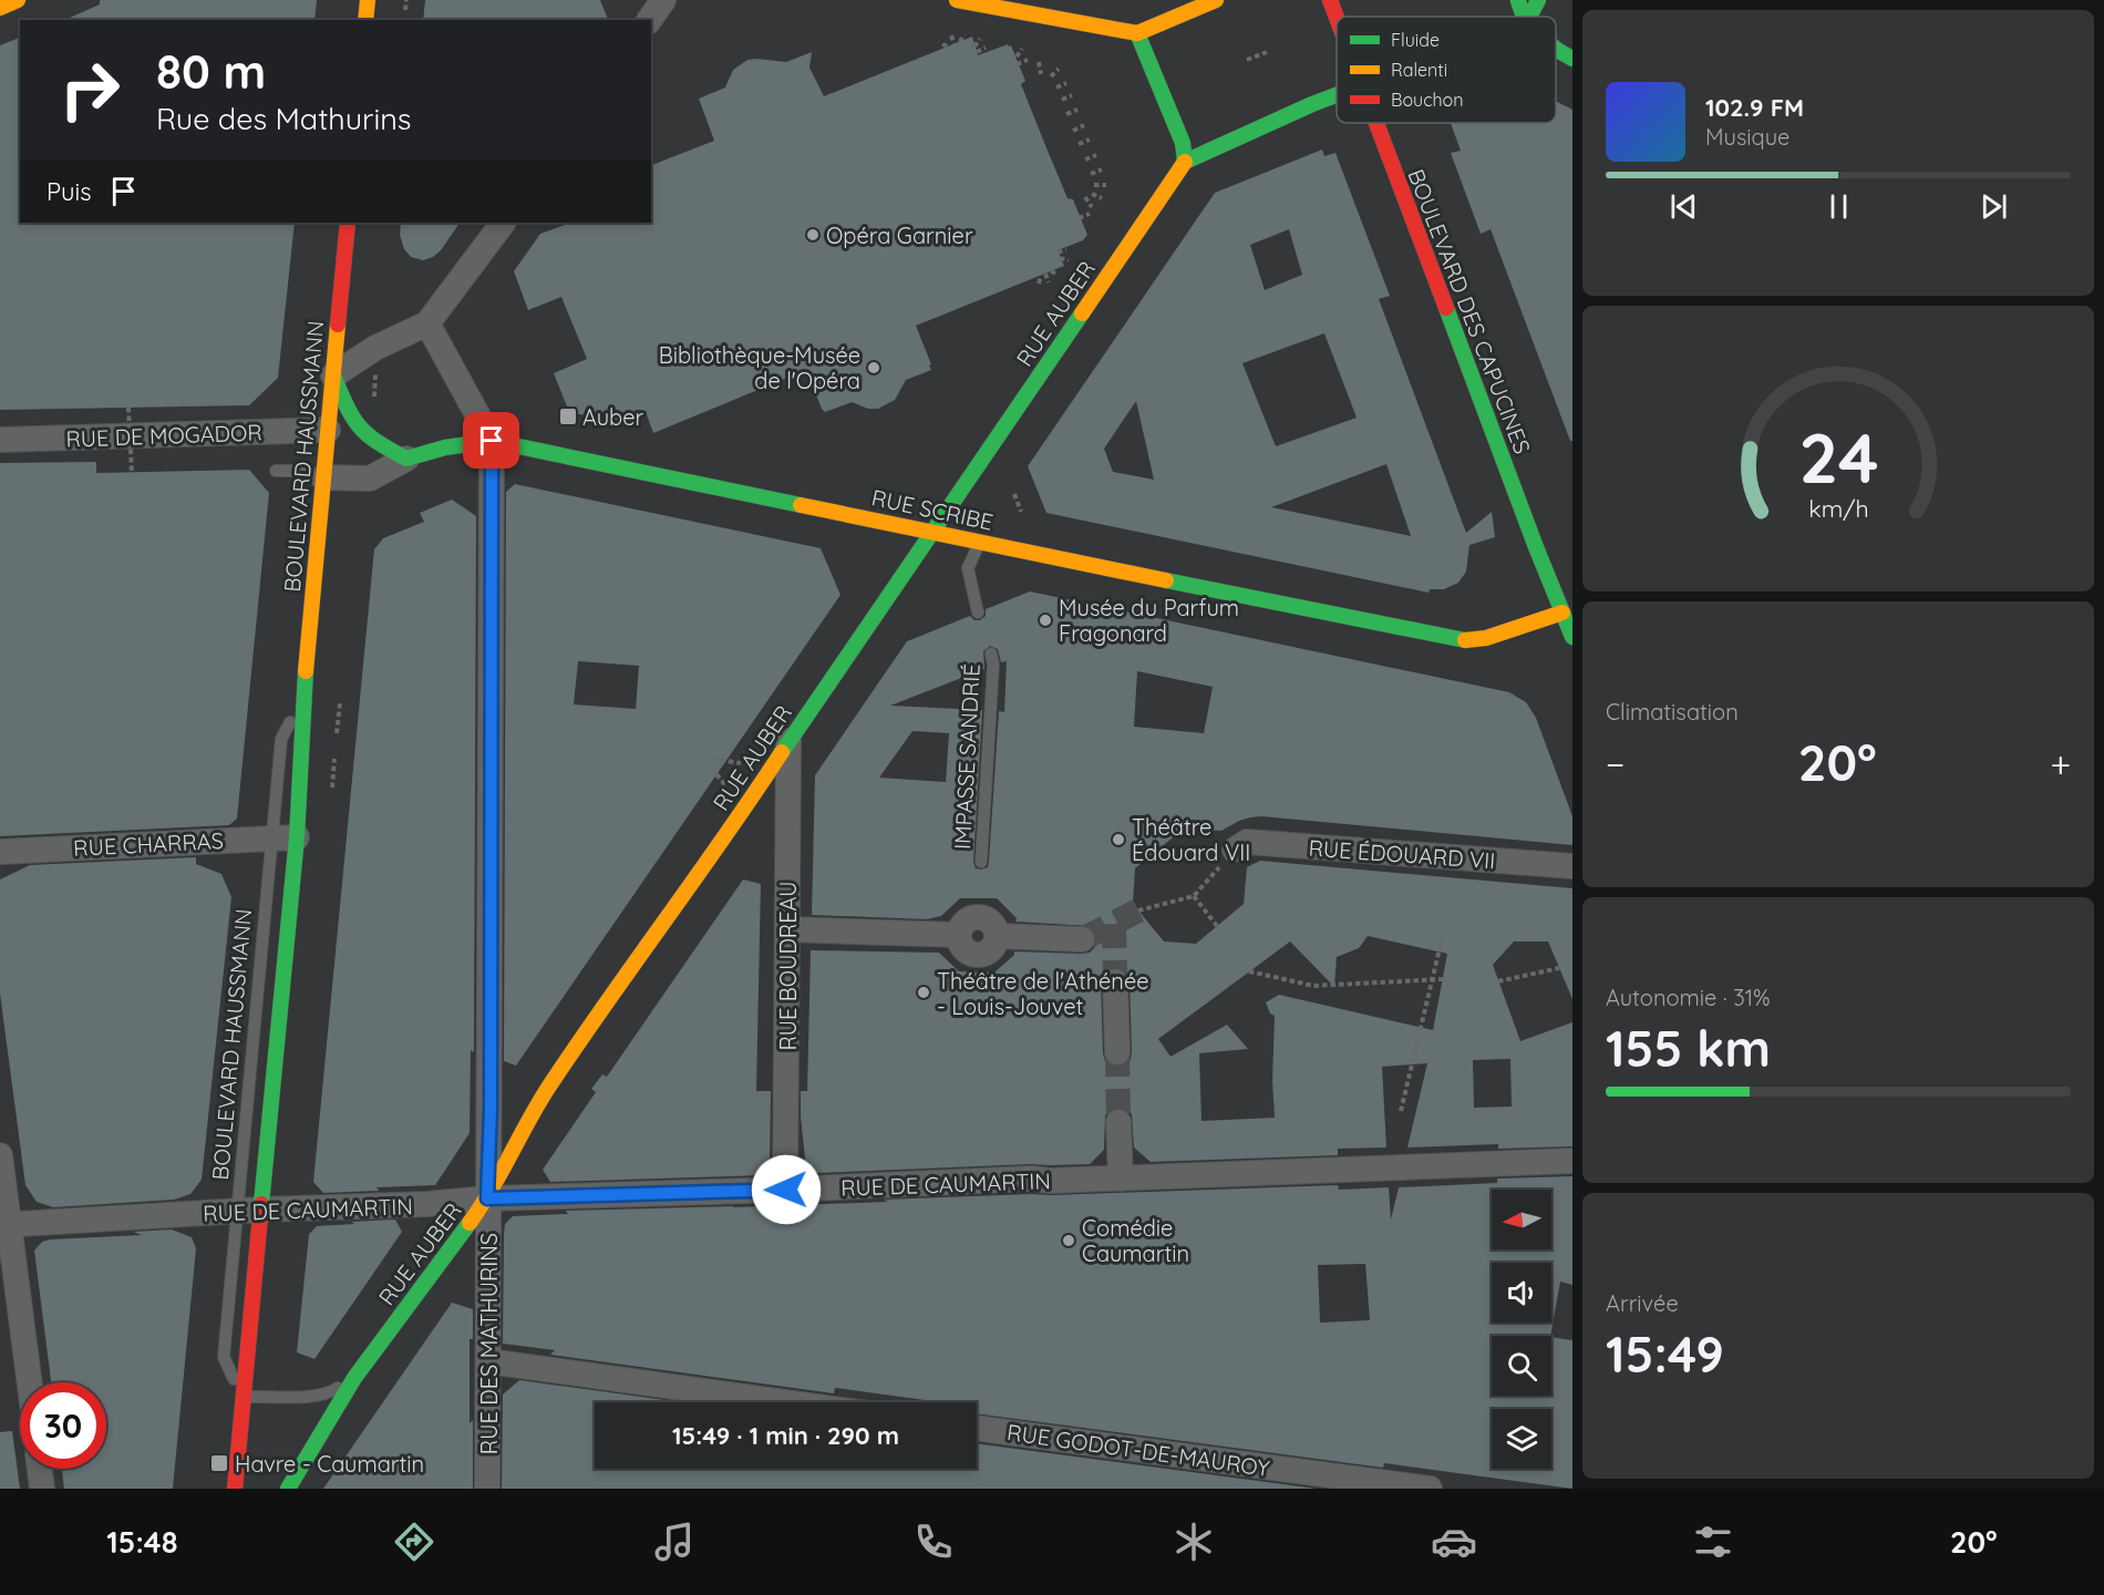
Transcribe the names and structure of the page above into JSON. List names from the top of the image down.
{
  "streets": {
    "main road": [
      "BOULEVARD DES CAPUCINES",
      "RUE AUBER",
      "BOULEVARD HAUSSMANN",
      "RUE SCRIBE"
    ],
    "street": [
      "RUE DE MOGADOR",
      "RUE CHARRAS",
      "RUE ÉDOUARD VII",
      "RUE BOUDREAU",
      "RUE DE CAUMARTIN",
      "RUE DES MATHURINS",
      "RUE GODOT-DE-MAUROY"
    ],
    "lane": ["IMPASSE SANDRIÉ"]
  },
  "crossings": [
    ["BOULEVARD DES CAPUCINES", "RUE SCRIBE"],
    ["RUE AUBER", "BOULEVARD HAUSSMANN"],
    ["RUE AUBER", "RUE SCRIBE"],
    ["RUE AUBER", "RUE BOUDREAU"],
    ["RUE AUBER", "RUE DE CAUMARTIN"],
    ["RUE AUBER", "RUE DES MATHURINS"],
    ["RUE DE MOGADOR", "BOULEVARD HAUSSMANN"],
    ["BOULEVARD HAUSSMANN", "RUE CHARRAS"],
    ["BOULEVARD HAUSSMANN", "RUE DE CAUMARTIN"],
    ["RUE SCRIBE", "RUE DES MATHURINS"],
    ["RUE BOUDREAU", "RUE DE CAUMARTIN"],
    ["RUE DE CAUMARTIN", "RUE DES MATHURINS"]
  ],
  "places": {
    "other": [
      "Opéra Garnier",
      "Bibliothèque-Musée de l'Opéra",
      "Musée du Parfum Fragonard",
      "Théâtre Édouard VII",
      "Théâtre de l'Athénée - Louis-Jouvet",
      "Comédie Caumartin"
    ],
    "transit": ["Auber", "Havre - Caumartin"]
  },
  "legend": ["Fluide", "Ralenti", "Bouchon"],
  "north": "left",
  "page": {
    "turn": ["80 m", "Rue des Mathurins"],
    "song": ["102.9 FM", "Musique"],
    "then": "Puis",
    "tile": [
      "Climatisation",
      ["Autonomie · 31%", "155 km"],
      ["Arrivée", "15:49"]
    ],
    "heat": ["−", "20°", "+"],
    "limit": "30",
    "trip": "15:49 · 1 min · 290 m",
    "tabs": ["15:48", "20°"],
    "gauge": ["24", "km/h"]
  }
}
